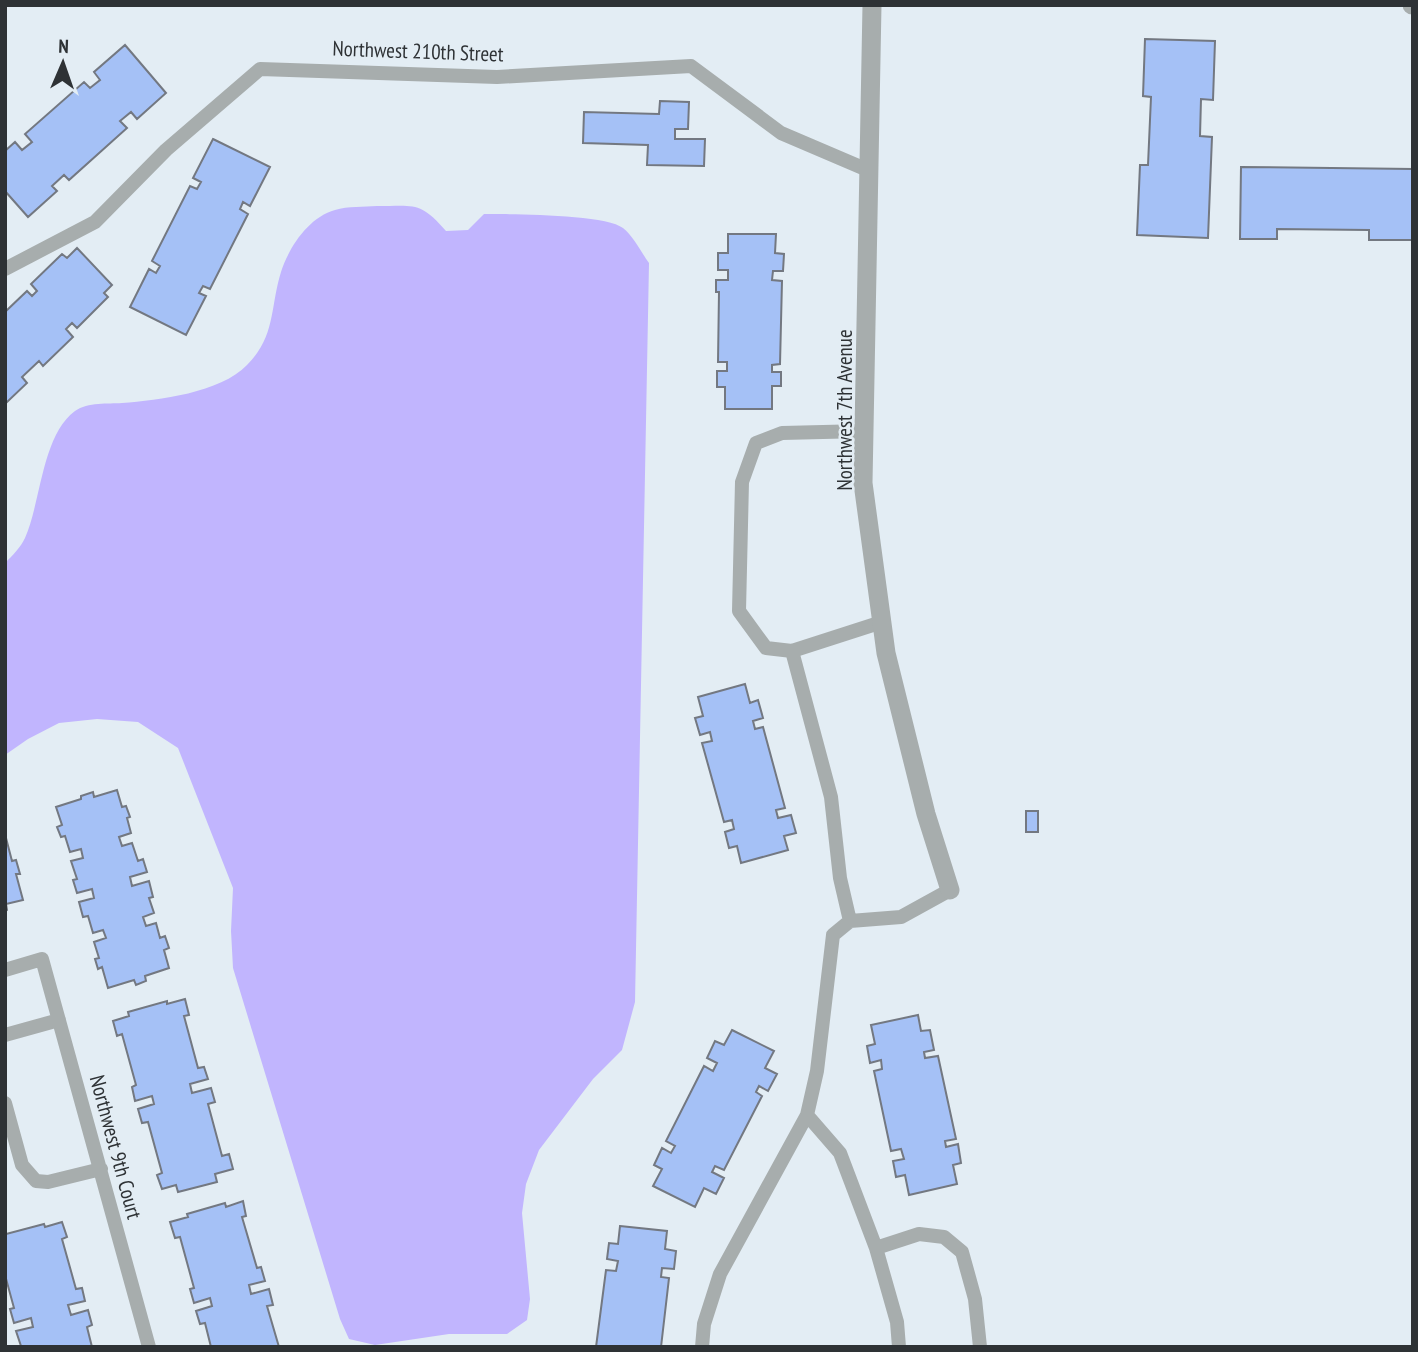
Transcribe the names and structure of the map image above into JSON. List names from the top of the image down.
{
  "streets": {
    "street": ["Northwest 7th Avenue"],
    "lane": ["Northwest 210th Street", "Northwest 9th Court"]
  },
  "crossings": [
    ["Northwest 210th Street", "Northwest 7th Avenue"]
  ],
  "north": "top"
}
